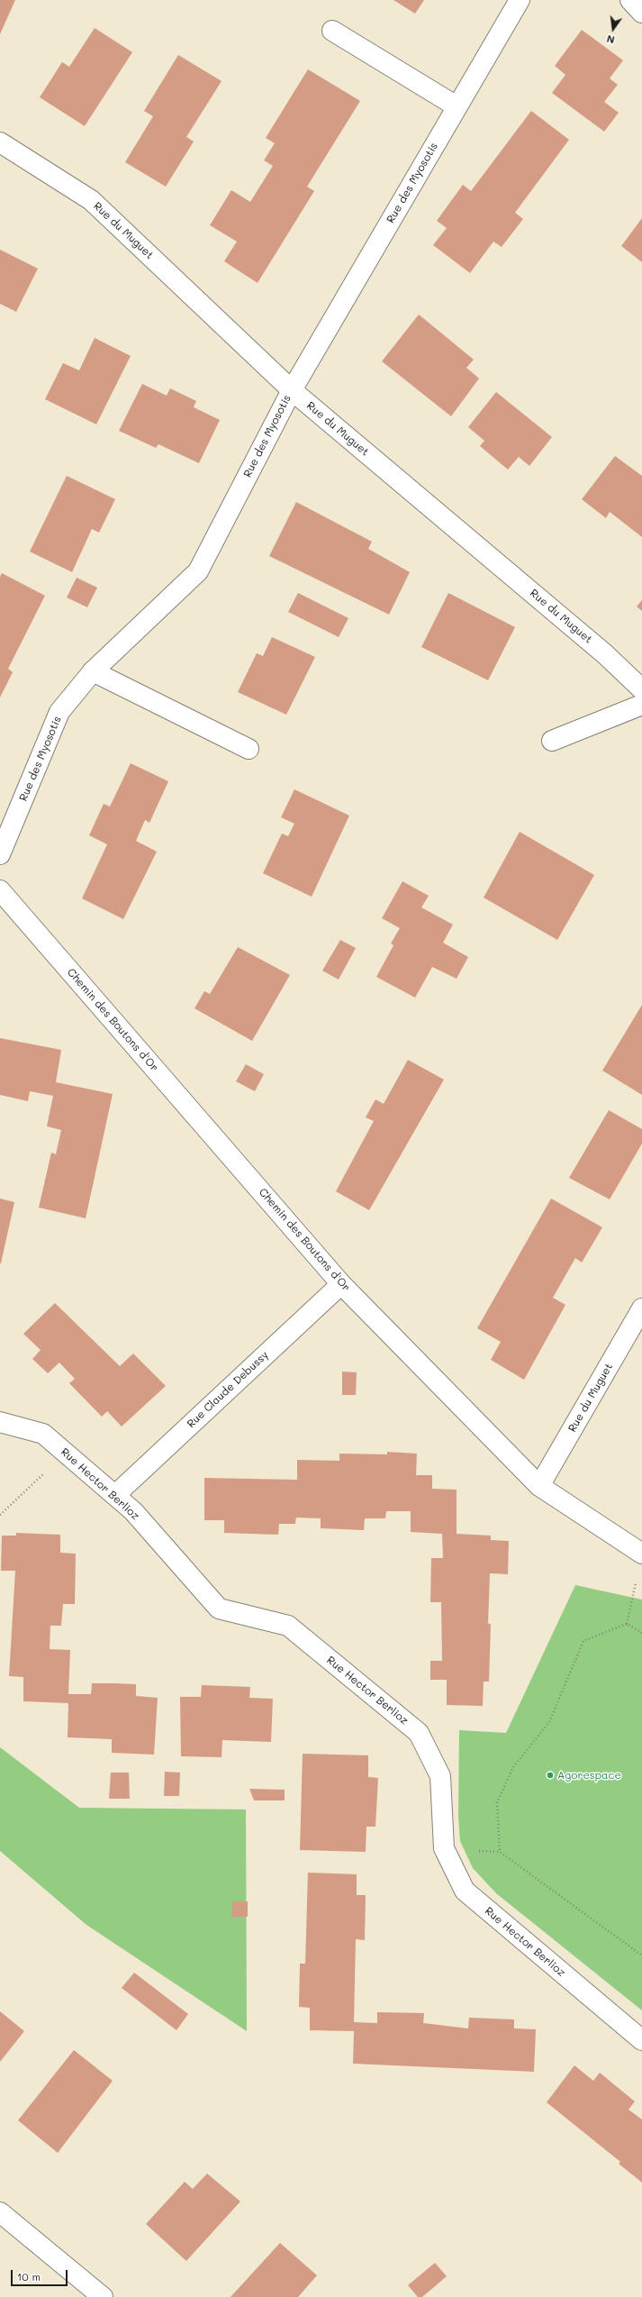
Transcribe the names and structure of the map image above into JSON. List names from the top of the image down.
{
  "streets": {
    "street": [
      "Rue des Myosotis",
      "Rue du Muguet",
      "Chemin des Boutons d'Or",
      "Rue Claude Debussy",
      "Rue Hector Berlioz"
    ]
  },
  "crossings": [
    ["Rue des Myosotis", "Rue du Muguet"],
    ["Rue du Muguet", "Chemin des Boutons d'Or"],
    ["Chemin des Boutons d'Or", "Rue Claude Debussy"],
    ["Rue Claude Debussy", "Rue Hector Berlioz"]
  ],
  "places": ["Agorespace"],
  "scale_bar": "10 m",
  "north": "bottom"
}
